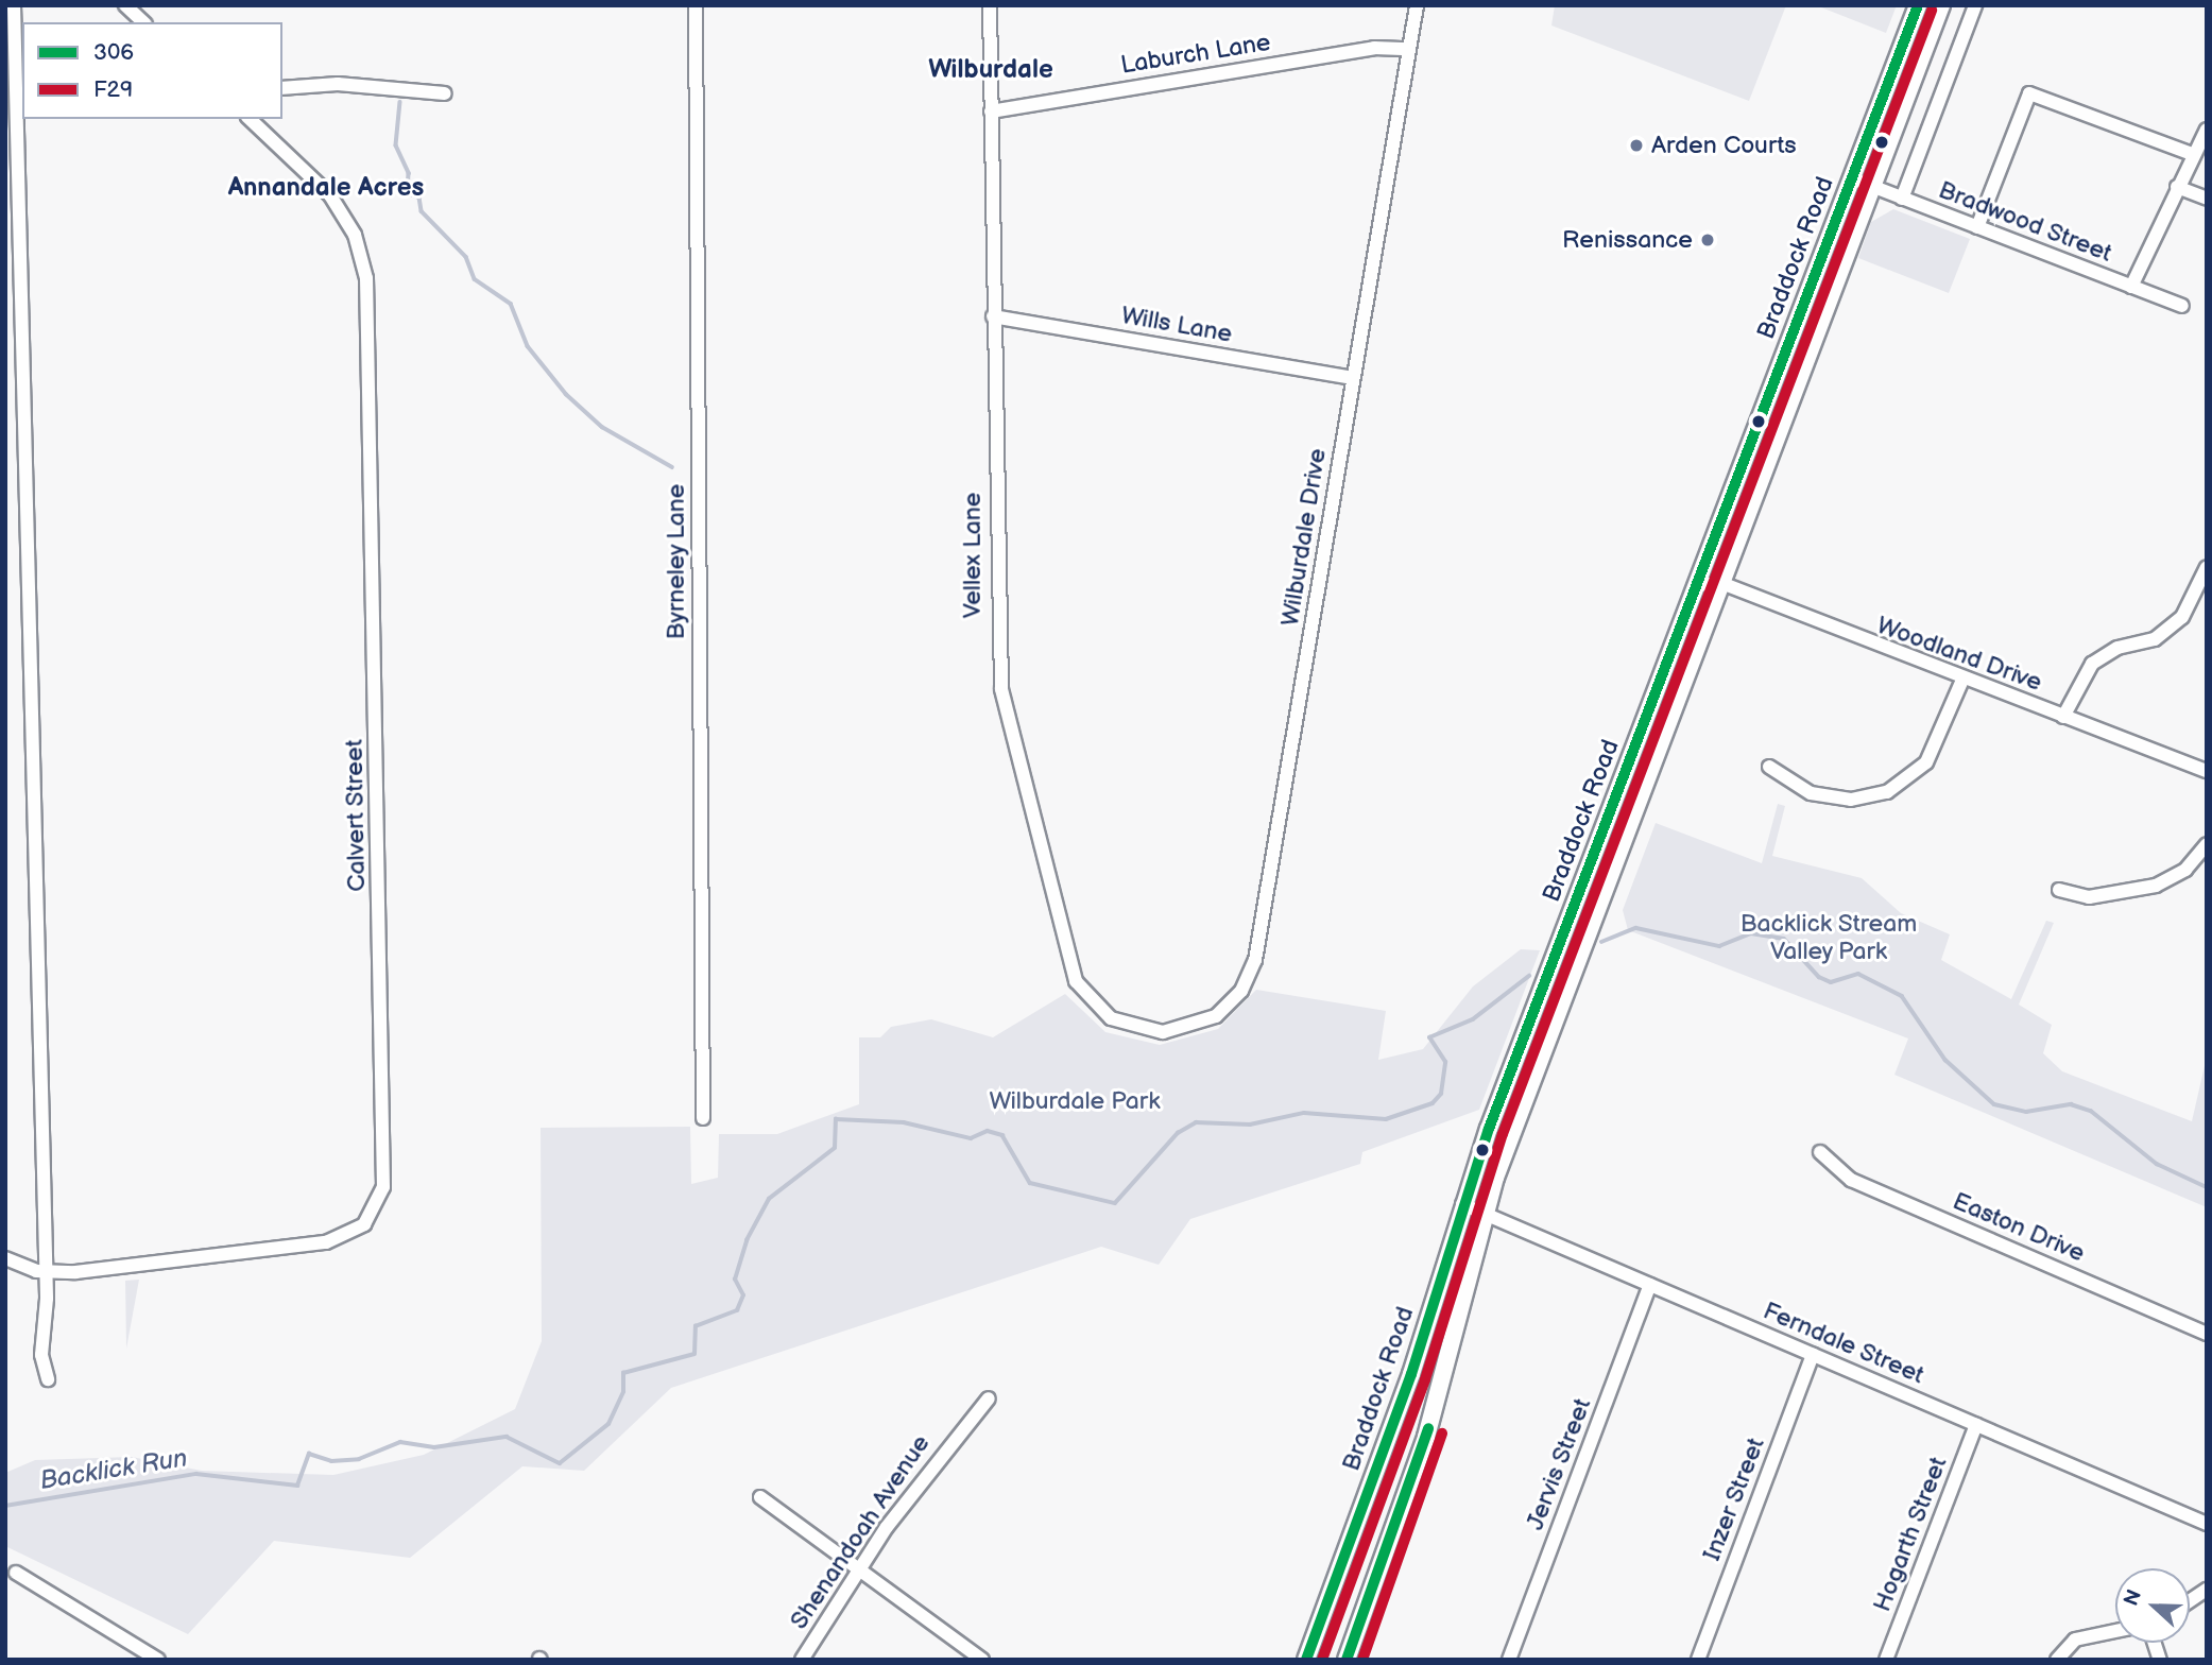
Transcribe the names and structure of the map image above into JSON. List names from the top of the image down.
{
  "streets": {
    "main road": ["Braddock Road"],
    "street": [
      "Laburch Lane",
      "Bradwood Street",
      "Wills Lane",
      "Wilburdale Drive",
      "Vellex Lane",
      "Byrneley Lane",
      "Woodland Drive",
      "Calvert Street",
      "Easton Drive",
      "Ferndale Street",
      "Jervis Street",
      "Inzer Street",
      "Shenandoah Avenue",
      "Hogarth Street"
    ]
  },
  "crossings": [
    ["Laburch Lane", "Wilburdale Drive"],
    ["Laburch Lane", "Vellex Lane"],
    ["Bradwood Street", "Braddock Road"],
    ["Braddock Road", "Woodland Drive"],
    ["Braddock Road", "Ferndale Street"],
    ["Wills Lane", "Wilburdale Drive"],
    ["Wills Lane", "Vellex Lane"],
    ["Wilburdale Drive", "Vellex Lane"],
    ["Ferndale Street", "Jervis Street"],
    ["Ferndale Street", "Inzer Street"],
    ["Ferndale Street", "Hogarth Street"]
  ],
  "districts": ["Wilburdale", "Annandale Acres"],
  "water": ["Backlick Run"],
  "parks": ["Backlick Stream Valley Park", "Wilburdale Park"],
  "places": ["Arden Courts", "Renissance"],
  "lines": ["transit line 306", "transit line F29"],
  "legend": ["306", "F29"],
  "north": "left"
}
